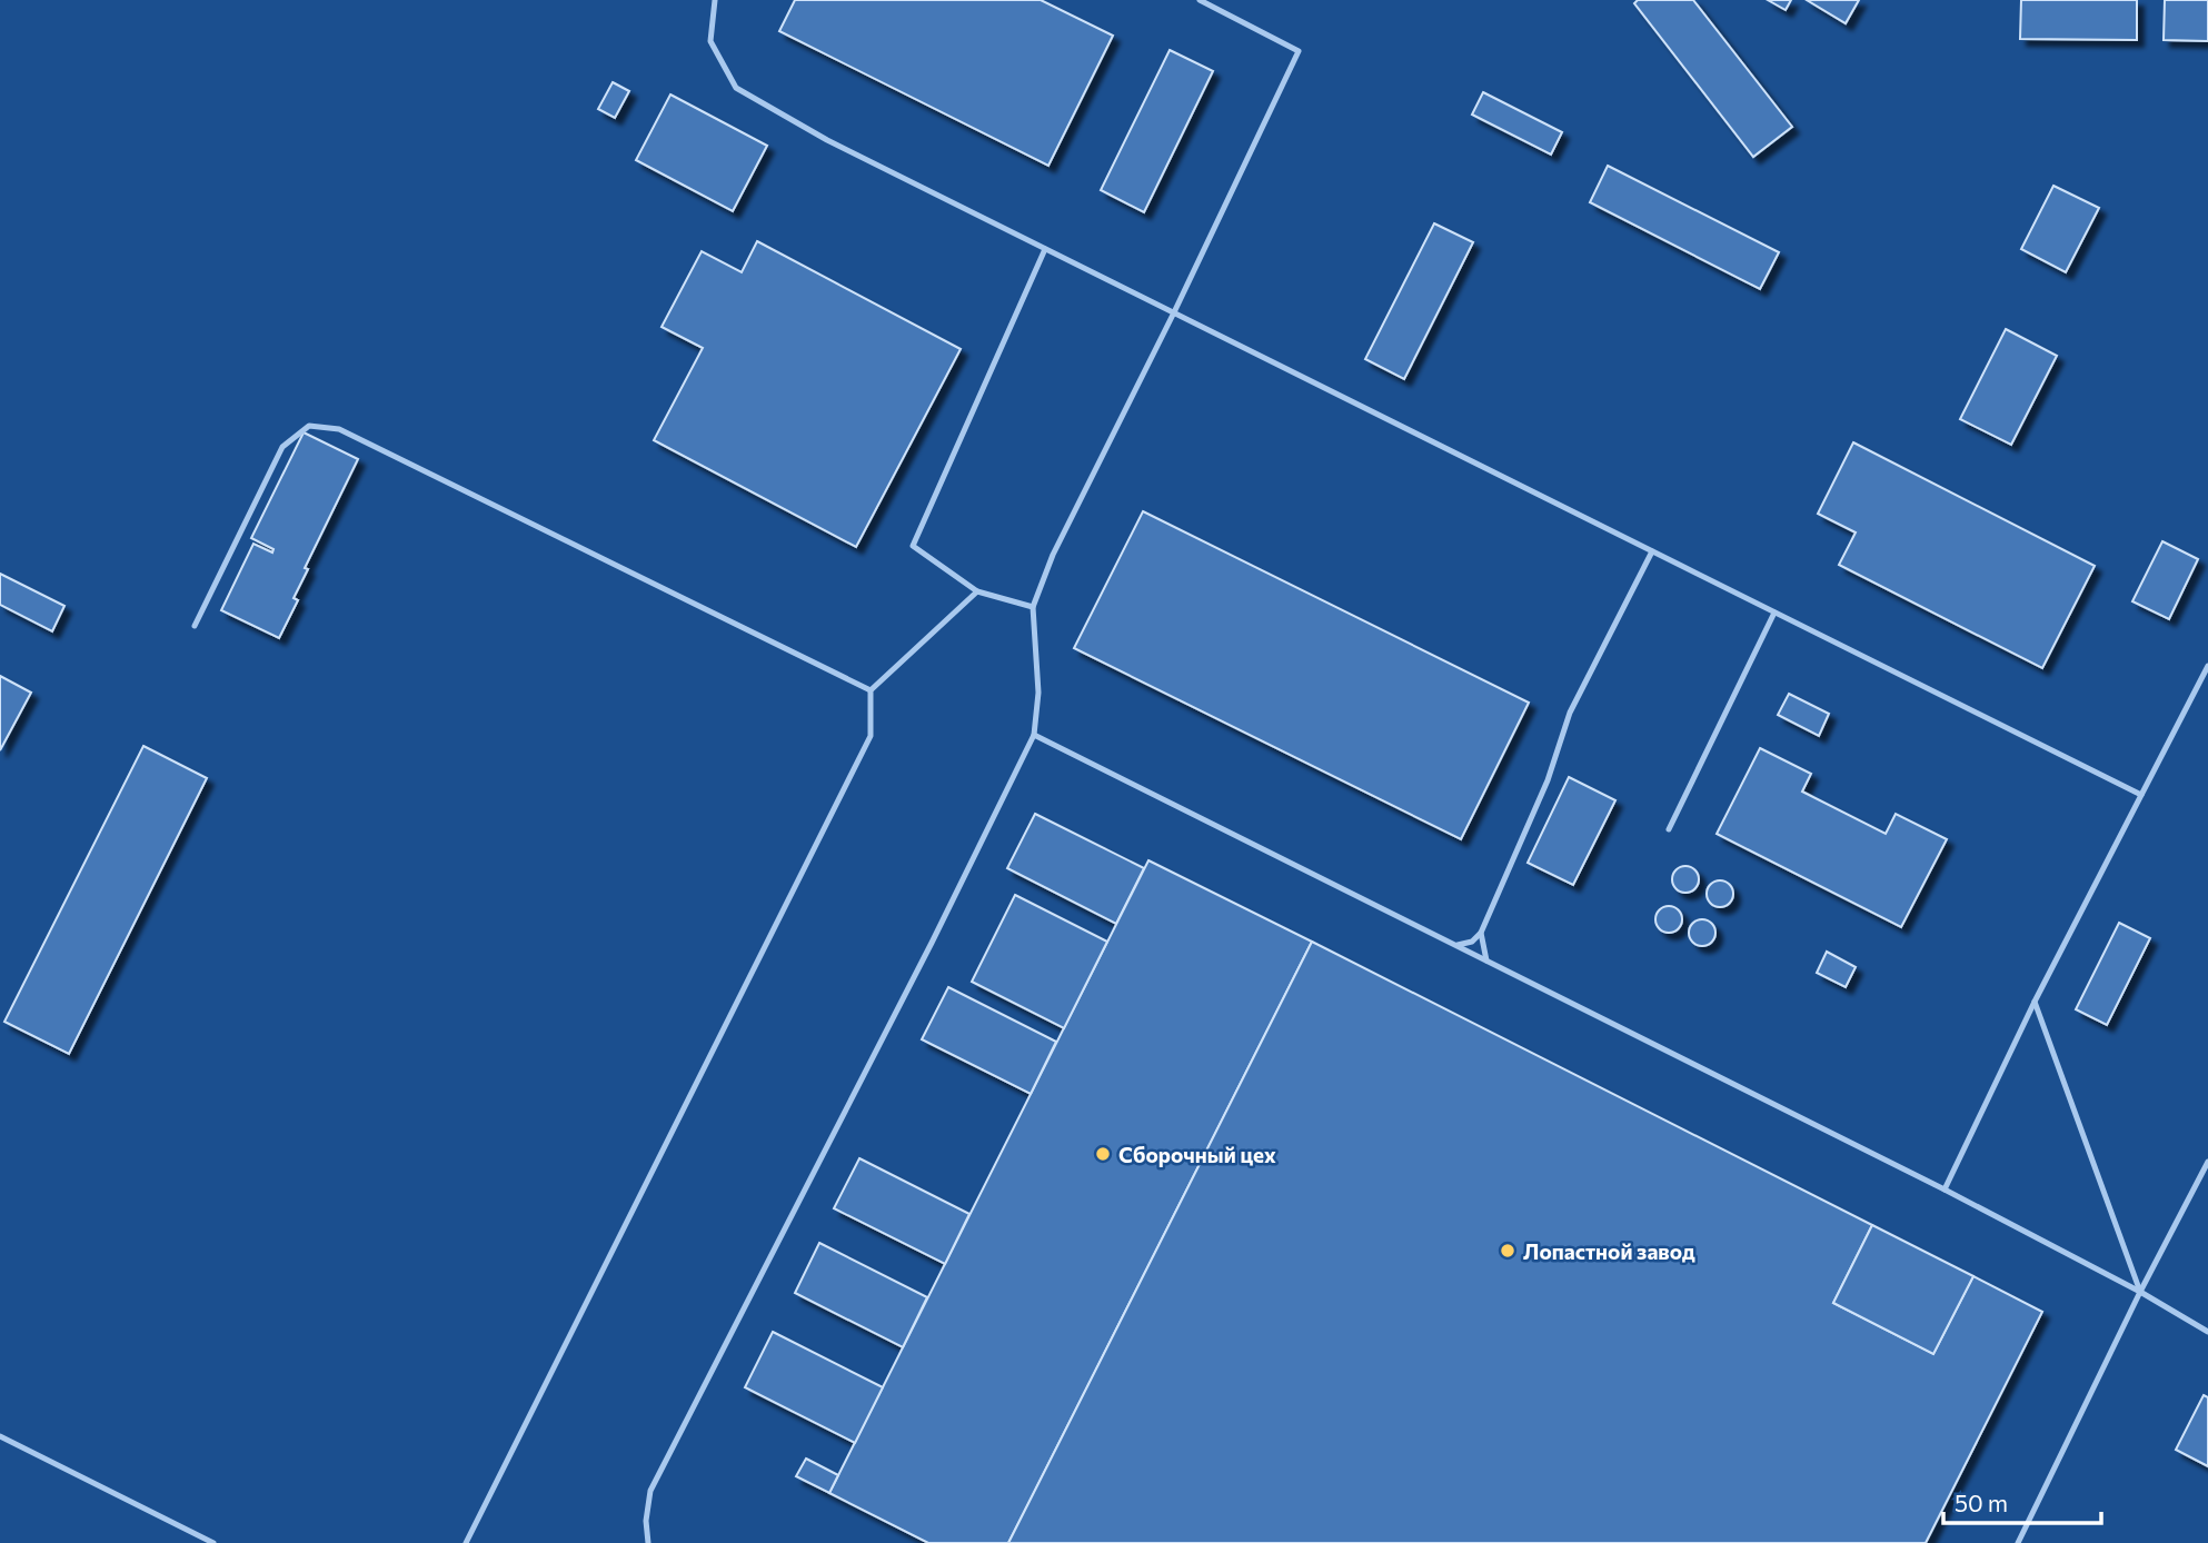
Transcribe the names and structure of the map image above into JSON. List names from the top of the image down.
{
  "places": ["Сборочный цех", "Лопастной завод"],
  "scale_bar": "50 m"
}
